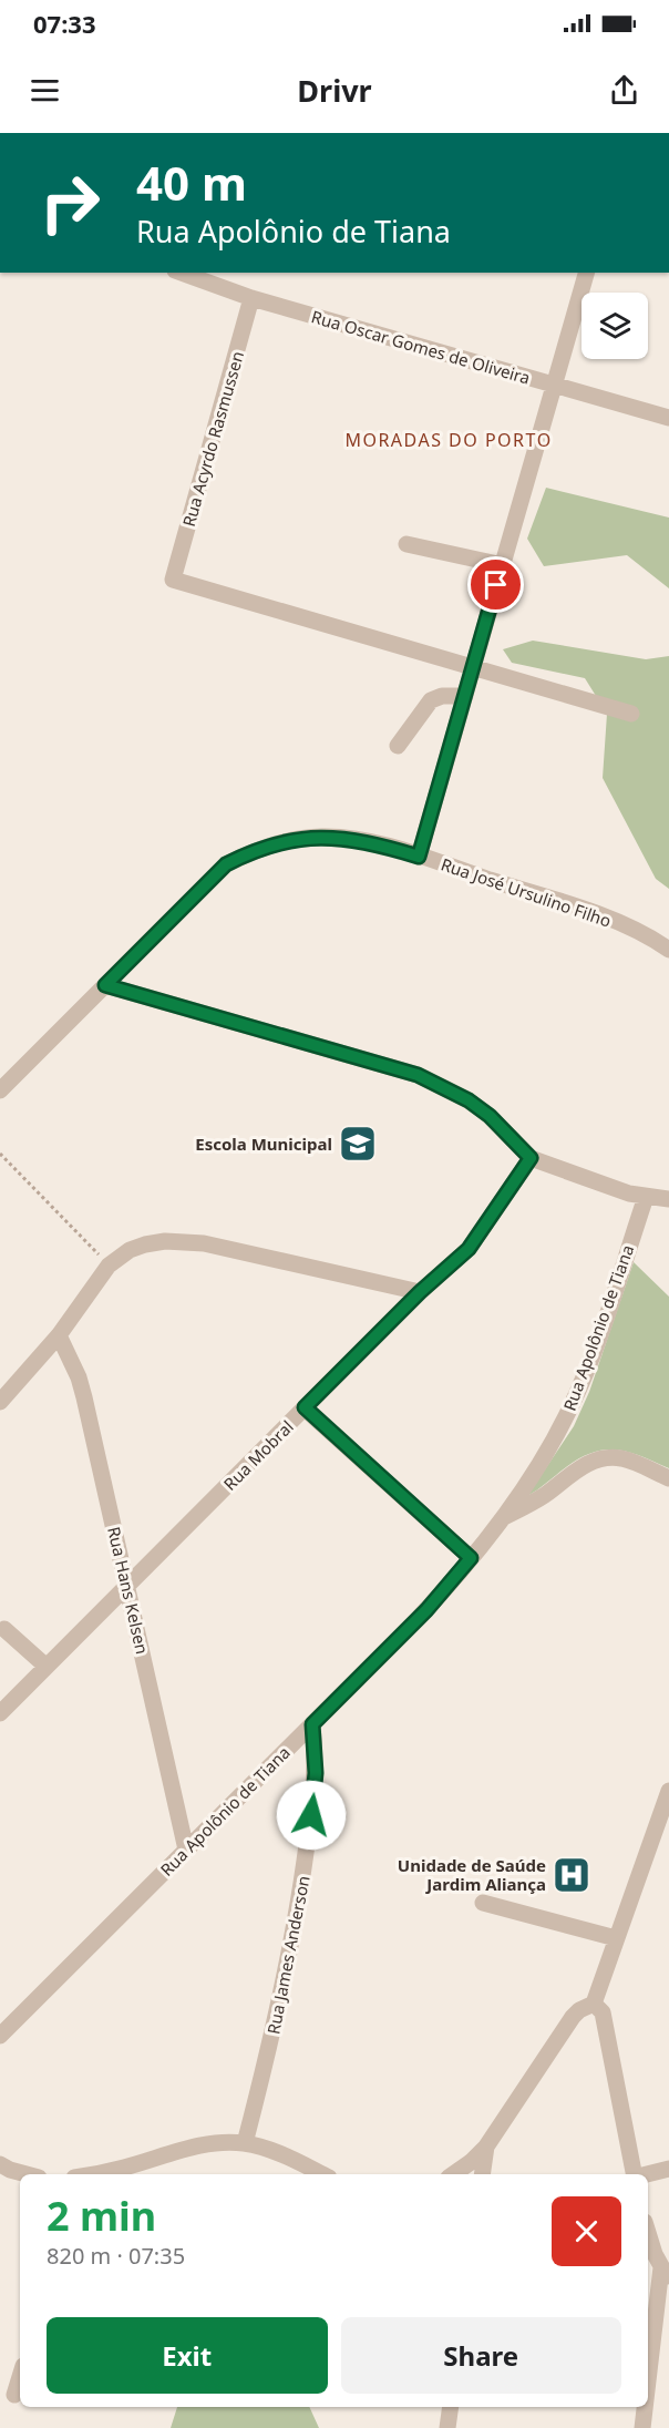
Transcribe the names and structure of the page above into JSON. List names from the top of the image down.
{
  "streets": {
    "street": [
      "Rua Oscar Gomes de Oliveira",
      "Rua Acyrdo Rasmussen",
      "Rua José Ursulino Filho",
      "Rua Apolônio de Tiana",
      "Rua Mobral",
      "Rua Hans Kelsen",
      "Rua James Anderson"
    ]
  },
  "crossings": [
    ["Rua Oscar Gomes de Oliveira", "Rua Acyrdo Rasmussen"],
    ["Rua Apolônio de Tiana", "Rua Hans Kelsen"],
    ["Rua Apolônio de Tiana", "Rua James Anderson"],
    ["Rua Mobral", "Rua Hans Kelsen"]
  ],
  "districts": ["MORADAS DO PORTO"],
  "places": {
    "school or university": ["Escola Municipal"],
    "hospital": ["Unidade de Saúde Jardim Aliança"]
  },
  "page": {
    "status": "07:33",
    "header": "Drivr",
    "turn": ["40 m", "Rua Apolônio de Tiana"],
    "heading": ["2 min", "820 m · 07:35"],
    "buttons": ["Exit", "Share"]
  }
}
